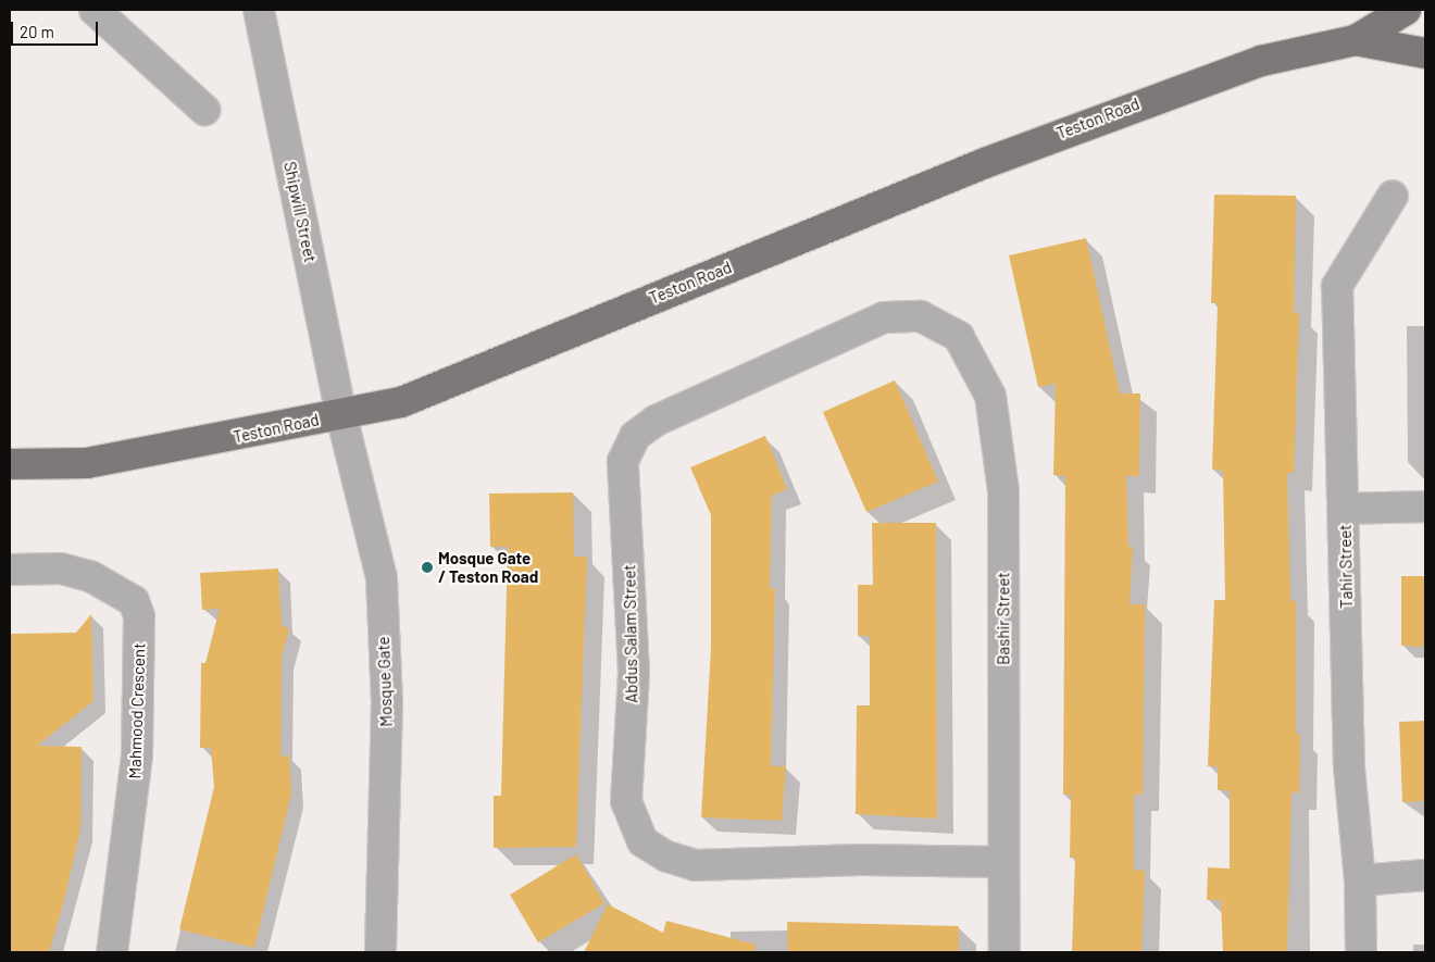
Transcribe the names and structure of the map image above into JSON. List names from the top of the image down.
{
  "streets": {
    "main road": ["Teston Road"],
    "street": [
      "Shipwill Street",
      "Tahir Street",
      "Bashir Street",
      "Abdus Salam Street",
      "Mosque Gate",
      "Mahmood Crescent"
    ]
  },
  "crossings": [
    ["Teston Road", "Shipwill Street"],
    ["Teston Road", "Mosque Gate"],
    ["Shipwill Street", "Mosque Gate"],
    ["Bashir Street", "Abdus Salam Street"]
  ],
  "places": ["Mosque Gate / Teston Road"],
  "scale_bar": "20 m"
}
